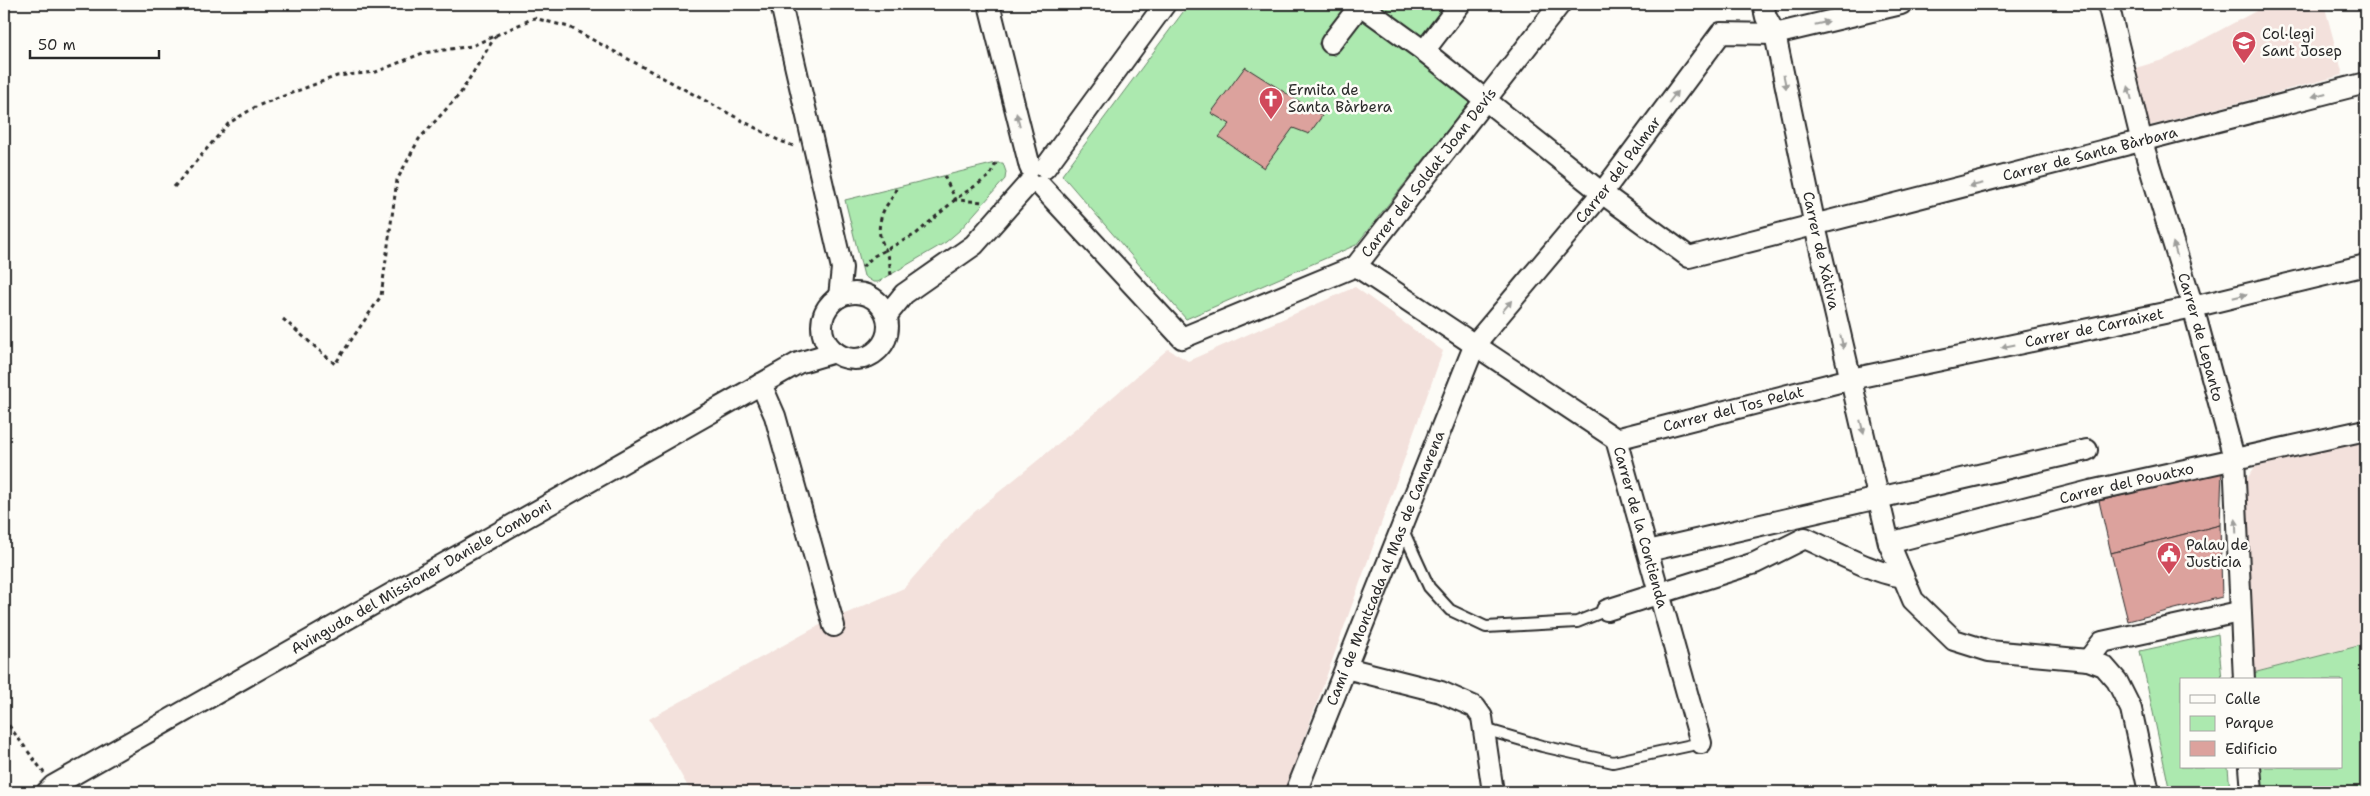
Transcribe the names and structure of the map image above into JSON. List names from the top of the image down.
{
  "streets": {
    "street": [
      "Carrer de Santa Bàrbara",
      "Carrer del Palmar",
      "Carrer del Soldat Joan Devís",
      "Carrer de Xàtiva",
      "Carrer de Carraixet",
      "Carrer de Lepanto",
      "Carrer del Tos Pelat",
      "Carrer del Pouatxo",
      "Carrer de la Contienda",
      "Camí de Montcada al Mas de Camarena",
      "Avinguda del Missioner Daniele Comboni"
    ]
  },
  "crossings": [
    ["Carrer de Santa Bàrbara", "Carrer del Palmar"],
    ["Carrer de Santa Bàrbara", "Carrer de Xàtiva"],
    ["Carrer de Santa Bàrbara", "Carrer de Lepanto"],
    ["Carrer del Palmar", "Carrer de Xàtiva"],
    ["Carrer del Palmar", "Carrer de la Contienda"],
    ["Carrer del Palmar", "Camí de Montcada al Mas de Camarena"],
    ["Carrer del Soldat Joan Devís", "Carrer de la Contienda"],
    ["Carrer de Xàtiva", "Carrer de Carraixet"],
    ["Carrer de Xàtiva", "Carrer del Tos Pelat"],
    ["Carrer de Xàtiva", "Carrer del Pouatxo"],
    ["Carrer de Carraixet", "Carrer de Lepanto"],
    ["Carrer de Carraixet", "Carrer del Tos Pelat"],
    ["Carrer de Lepanto", "Carrer del Pouatxo"],
    ["Carrer del Tos Pelat", "Carrer de la Contienda"],
    ["Carrer de la Contienda", "Camí de Montcada al Mas de Camarena"]
  ],
  "one_way": [
    "Carrer de Santa Bàrbara",
    "Carrer del Palmar",
    "Carrer de Xàtiva",
    "Carrer de Lepanto"
  ],
  "places": {
    "school or university": ["Col·legi Sant Josep"],
    "church": ["Ermita de Santa Bàrbera"],
    "public building": ["Palau de Justicia"]
  },
  "legend": ["Calle", "Parque", "Edificio"],
  "scale_bar": "50 m"
}
